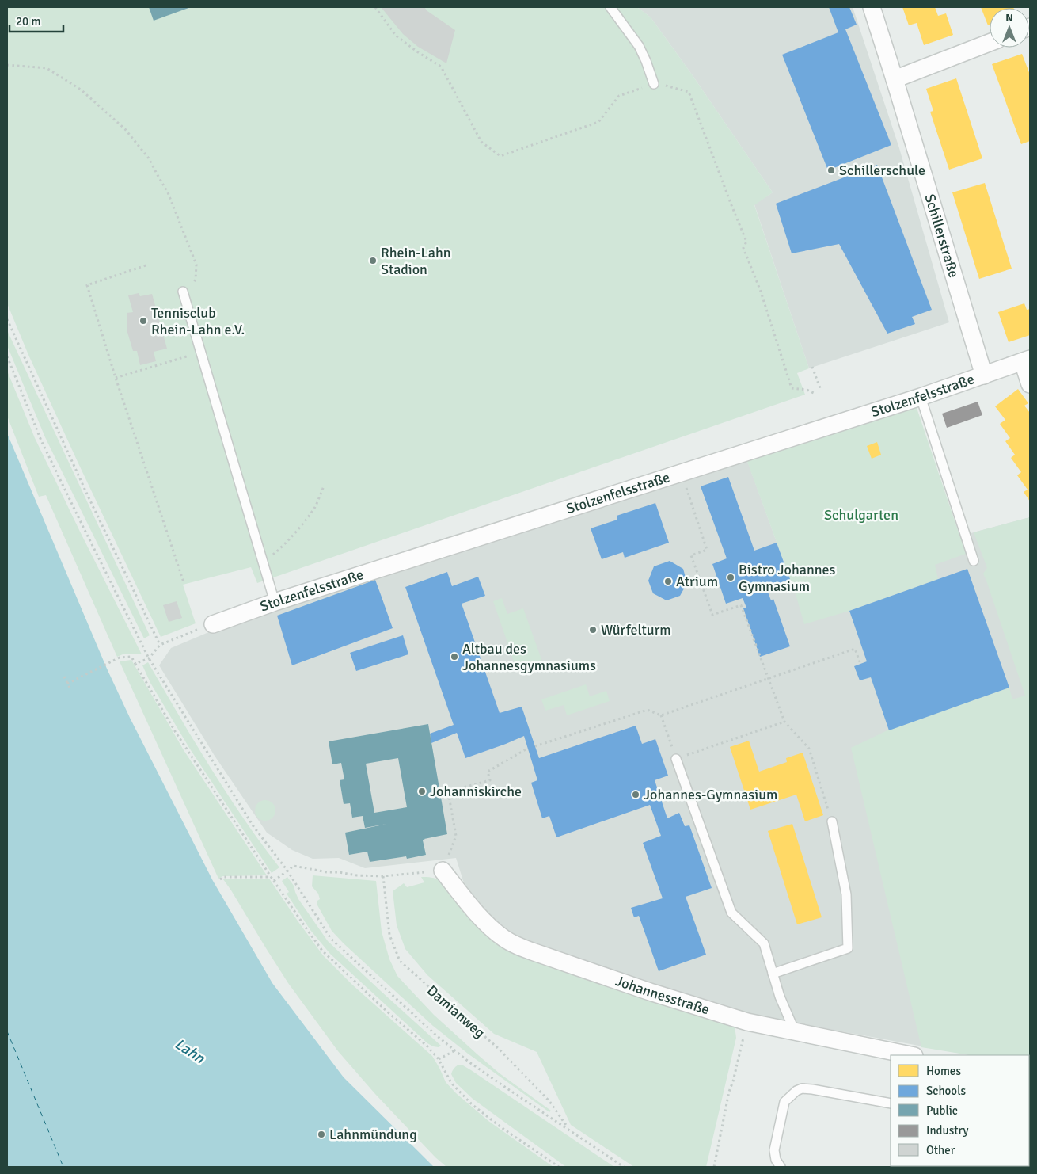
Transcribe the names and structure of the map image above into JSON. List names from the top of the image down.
{
  "streets": {
    "street": ["Schillerstraße", "Stolzenfelsstraße", "Johannesstraße"],
    "path": ["Damianweg"]
  },
  "crossings": [
    ["Schillerstraße", "Stolzenfelsstraße"]
  ],
  "water": ["Lahn"],
  "parks": ["Schulgarten"],
  "places": [
    "Schillerschule",
    "Rhein-Lahn Stadion",
    "Tennisclub Rhein-Lahn e.V.",
    "Bistro Johannes Gymnasium",
    "Atrium",
    "Würfelturm",
    "Altbau des Johannesgymnasiums",
    "Johanniskirche",
    "Johannes-Gymnasium",
    "Lahnmündung"
  ],
  "legend": [
    "Homes",
    "Schools",
    "Public",
    "Industry",
    "Other"
  ],
  "scale_bar": "20 m",
  "north": "top"
}
